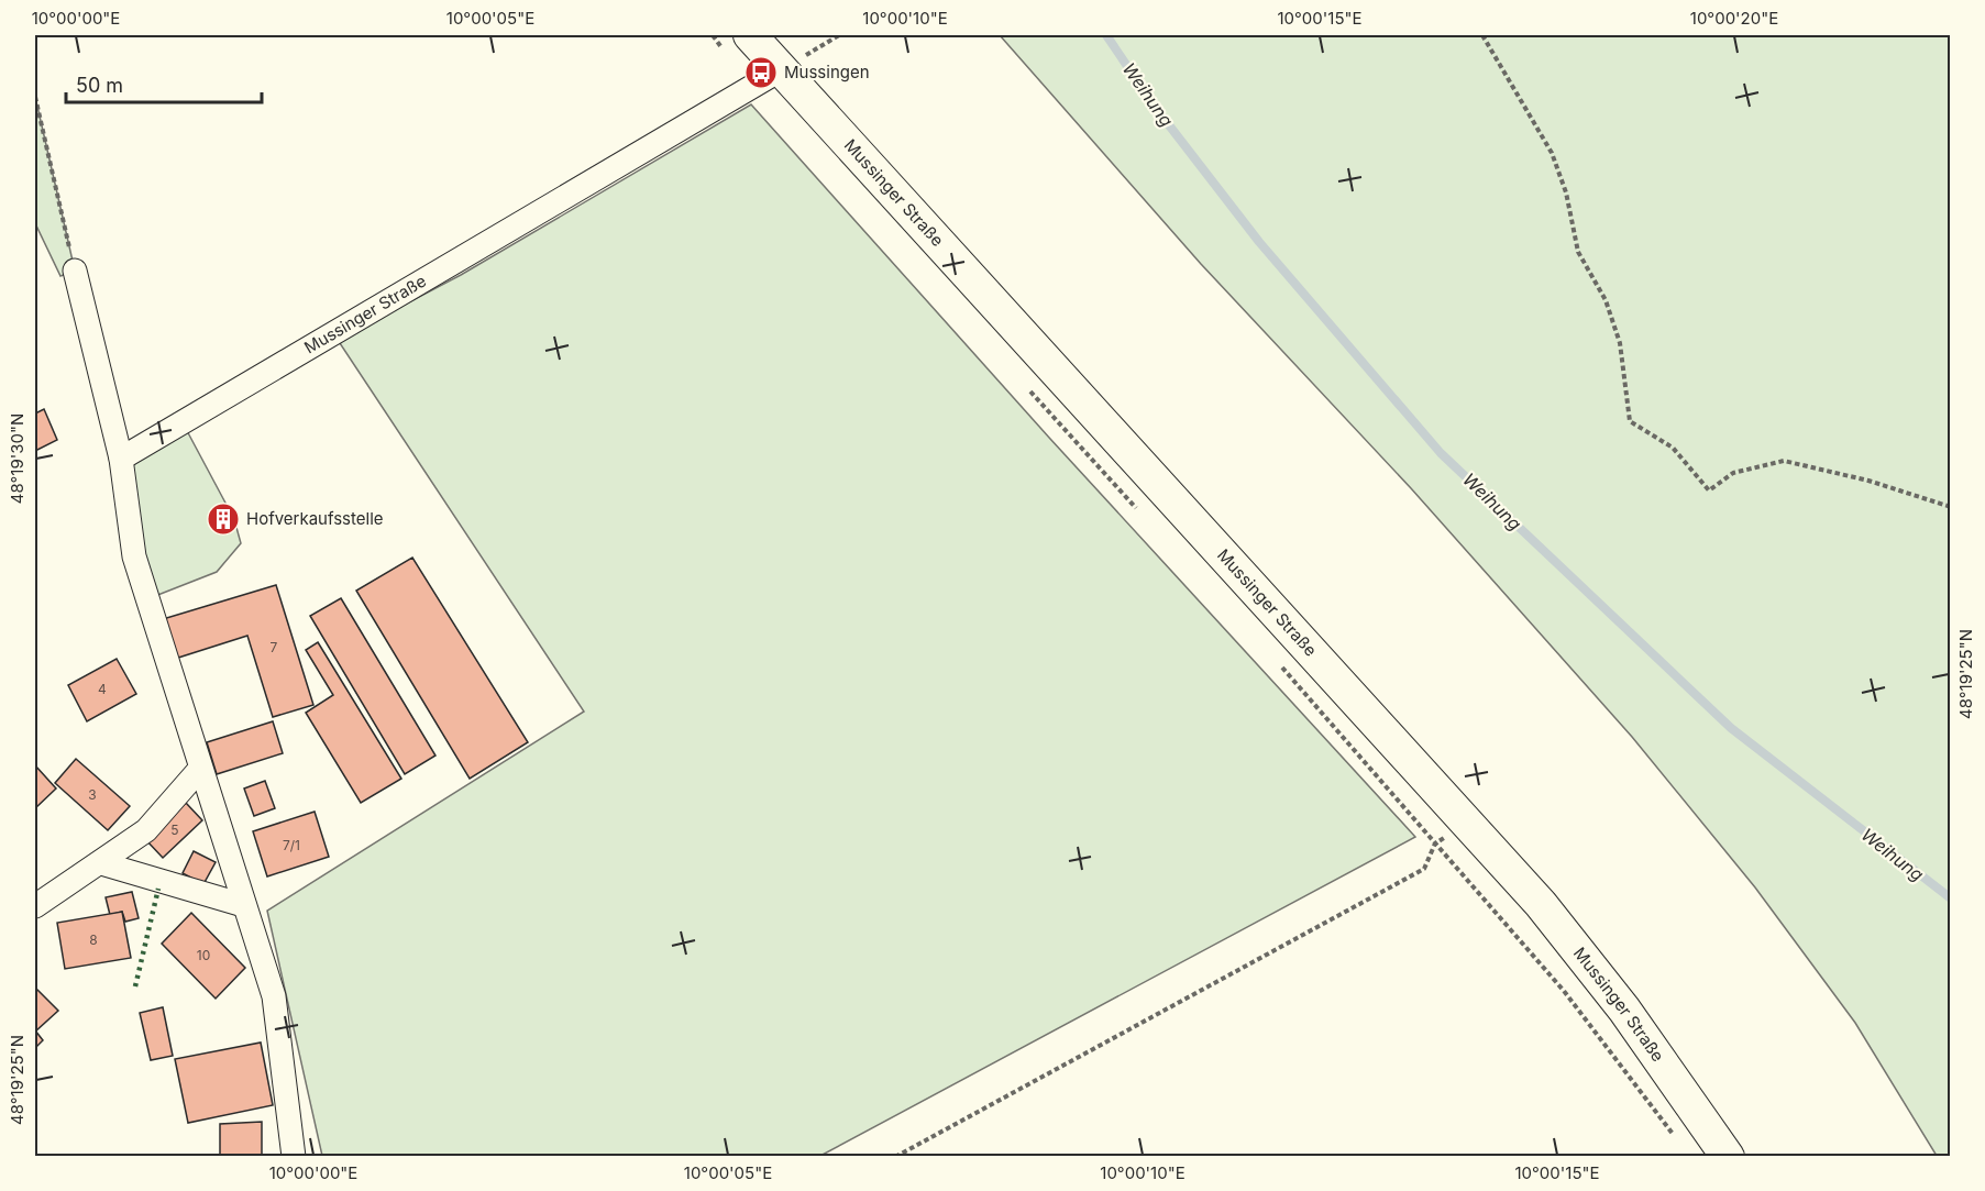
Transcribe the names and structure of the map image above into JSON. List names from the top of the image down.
{
  "streets": {
    "street": ["Mussinger Straße"]
  },
  "water": ["Weihung"],
  "places": {
    "bus stop": ["Mussingen"],
    "building": ["Hofverkaufsstelle"]
  },
  "house_numbers": [
    "7",
    "4",
    "3",
    "5",
    "7/1",
    "8",
    "10"
  ],
  "scale_bar": "50 m",
  "coordinates": [
    "10°00'00\"E",
    "10°00'05\"E",
    "10°00'10\"E",
    "10°00'15\"E",
    "10°00'20\"E",
    "48°19'30\"N",
    "48°19'25\"N"
  ]
}
